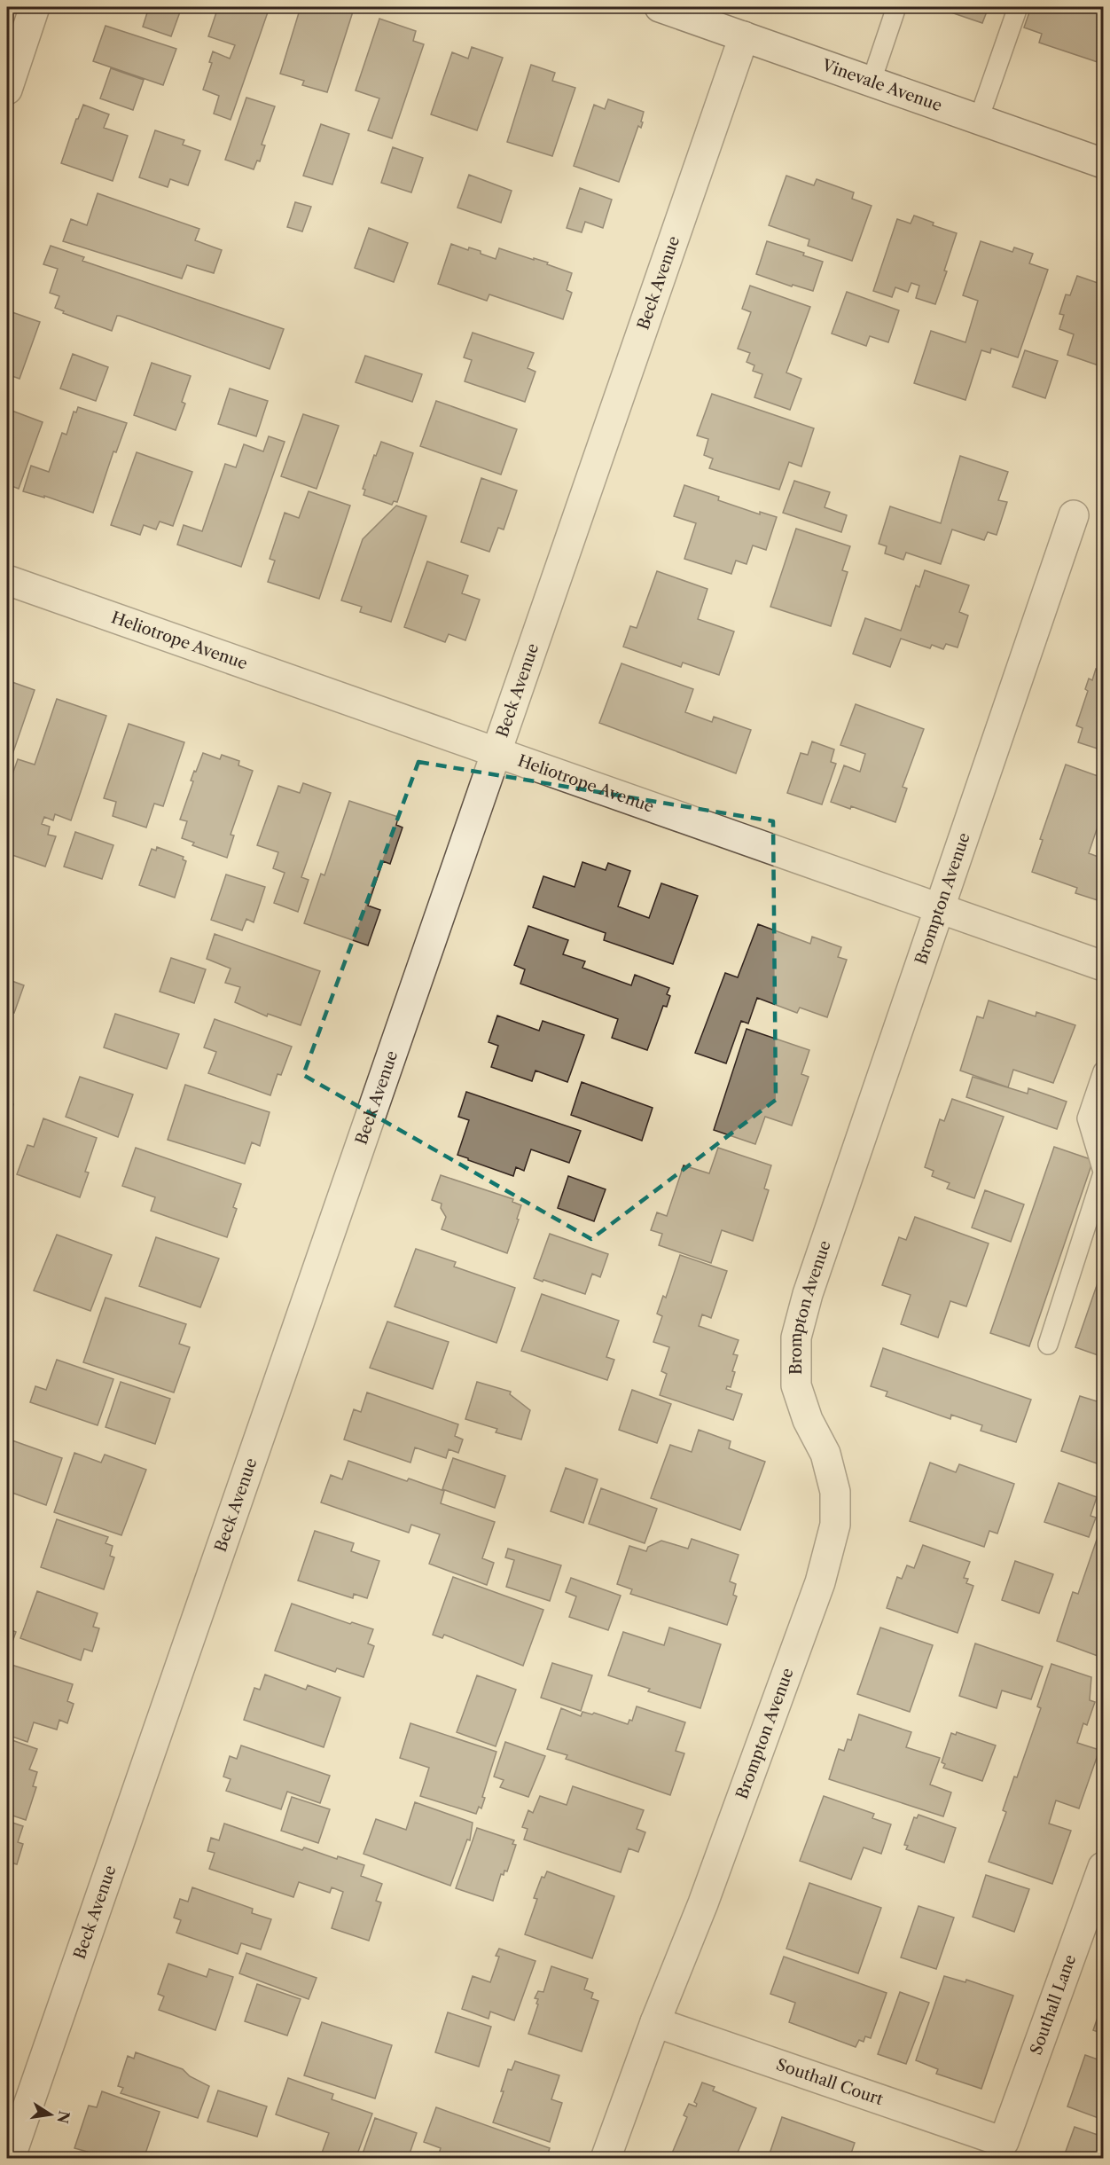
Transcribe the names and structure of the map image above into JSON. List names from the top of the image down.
{
  "streets": {
    "street": [
      "Vinevale Avenue",
      "Beck Avenue",
      "Heliotrope Avenue",
      "Brompton Avenue",
      "Southall Lane",
      "Southall Court"
    ]
  },
  "crossings": [
    ["Vinevale Avenue", "Beck Avenue"],
    ["Beck Avenue", "Heliotrope Avenue"],
    ["Heliotrope Avenue", "Brompton Avenue"],
    ["Brompton Avenue", "Southall Court"],
    ["Southall Lane", "Southall Court"]
  ],
  "north": "right"
}
